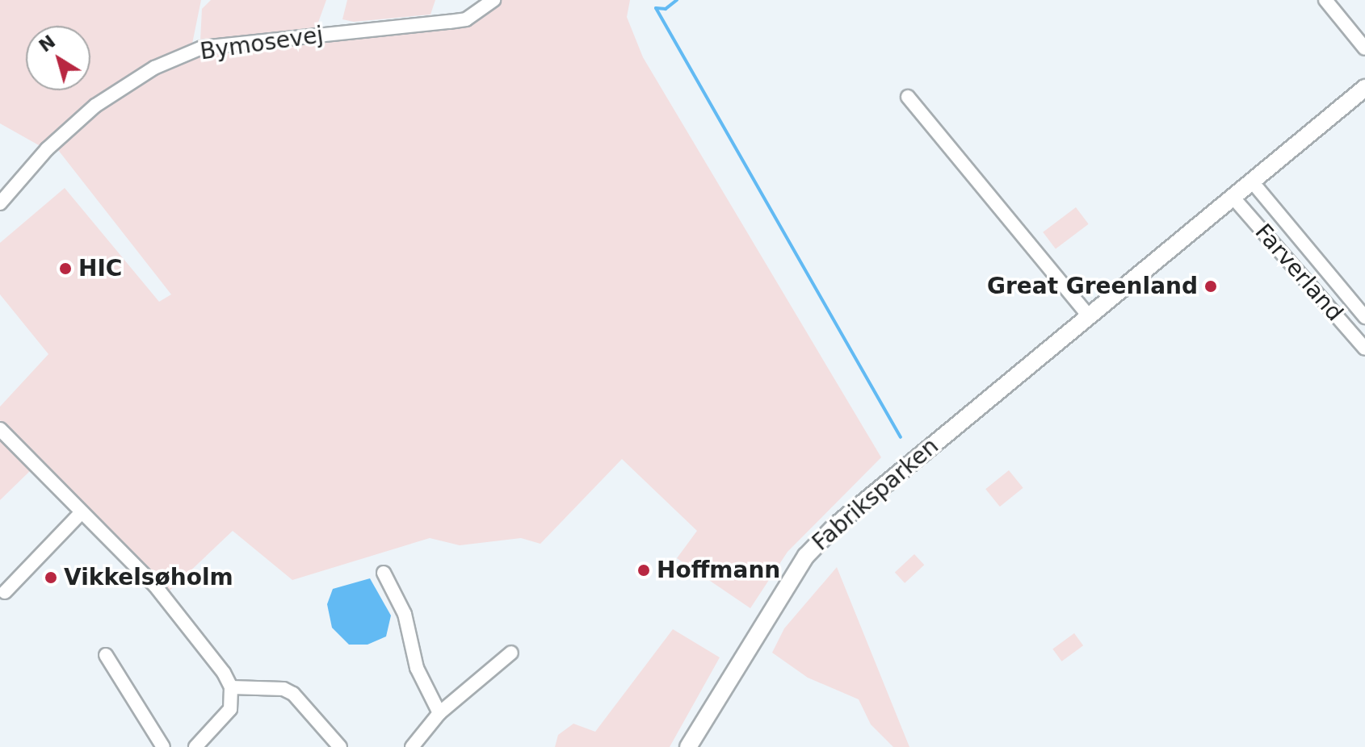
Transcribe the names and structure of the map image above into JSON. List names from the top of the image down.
{
  "streets": {
    "street": ["Bymosevej", "Farverland", "Fabriksparken"]
  },
  "crossings": [
    ["Farverland", "Fabriksparken"]
  ],
  "places": [
    "HIC",
    "Great Greenland",
    "Hoffmann",
    "Vikkelsøholm"
  ],
  "north": "top left"
}
